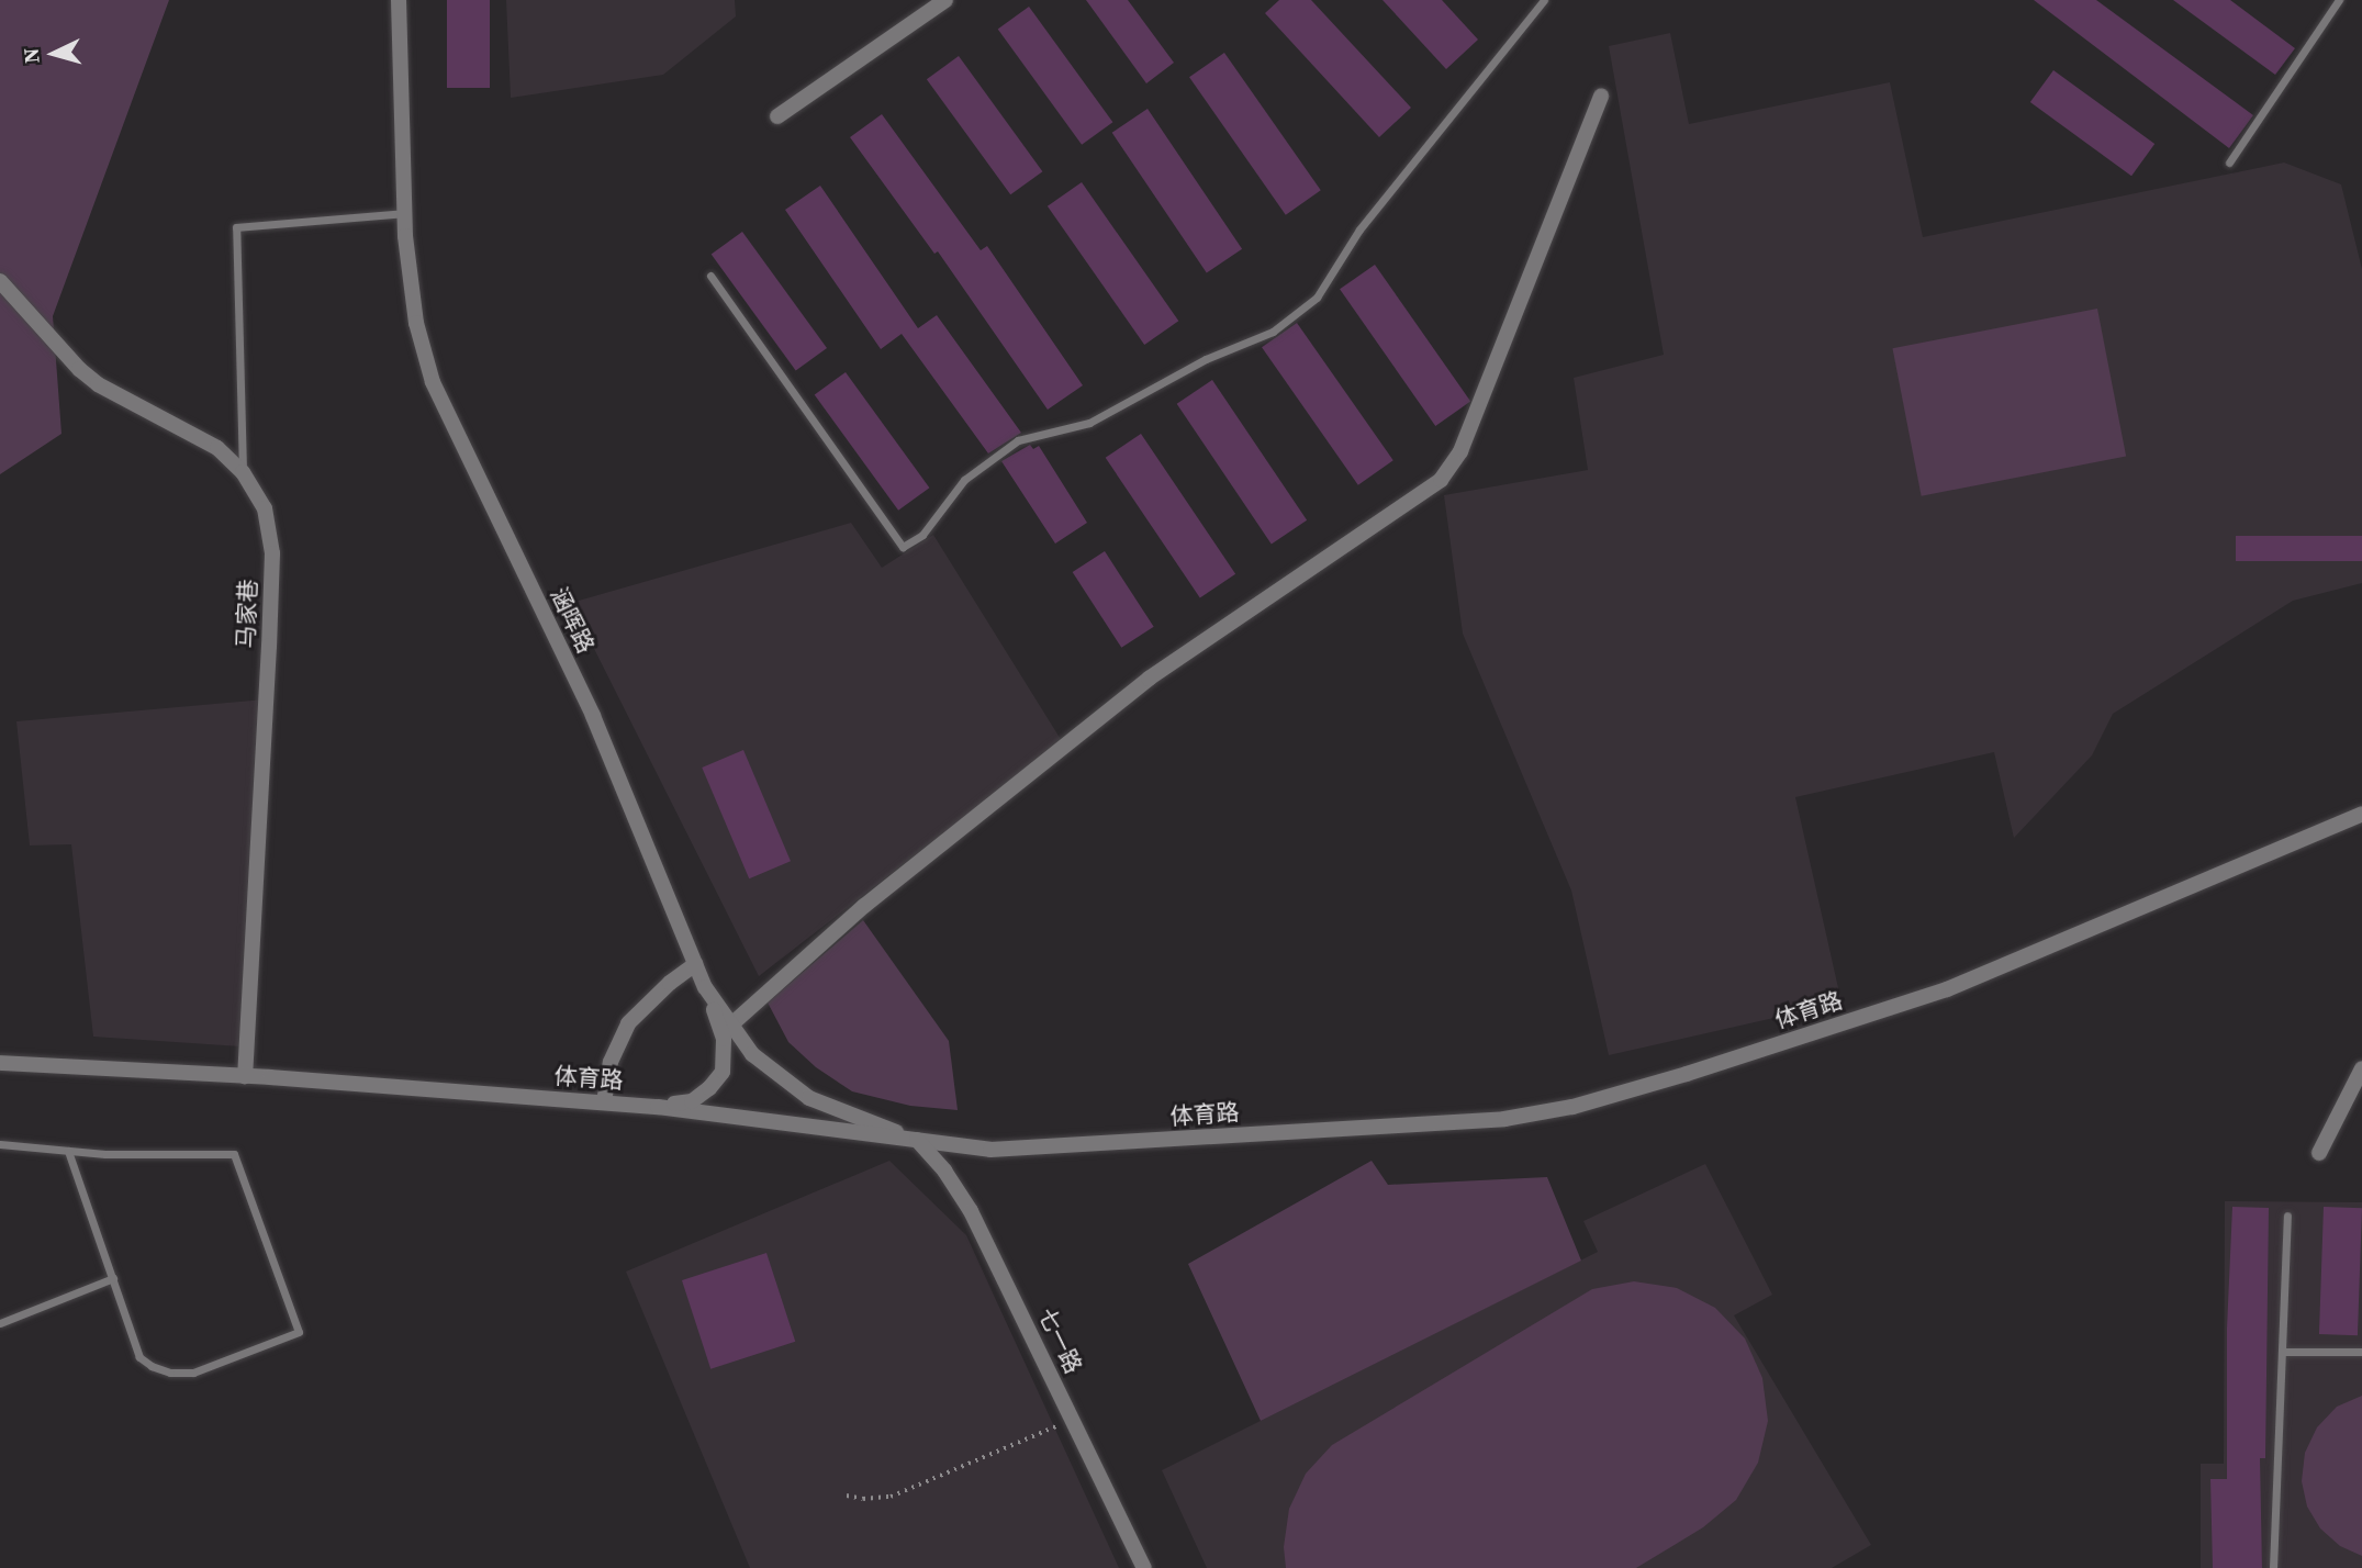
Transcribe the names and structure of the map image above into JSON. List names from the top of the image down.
{
  "streets": {
    "street": [
      "马家巷",
      "涵晖路",
      "体育路",
      "七一路"
    ]
  },
  "crossings": [
    ["马家巷", "体育路"],
    ["涵晖路", "体育路"],
    ["涵晖路", "七一路"],
    ["体育路", "七一路"]
  ],
  "north": "left"
}
